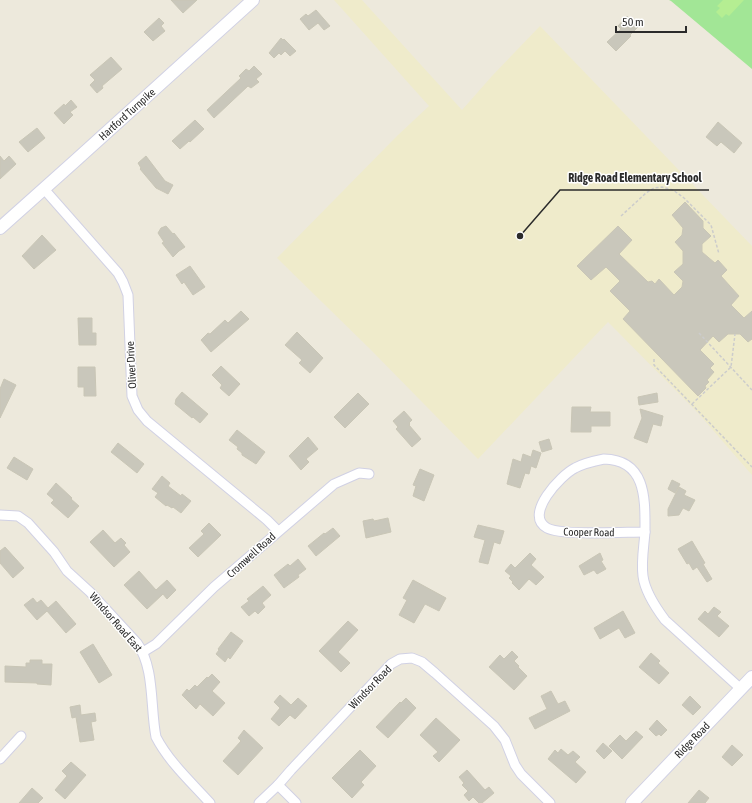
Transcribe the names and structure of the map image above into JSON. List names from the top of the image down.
{
  "streets": {
    "main road": ["Hartford Turnpike", "Ridge Road"],
    "street": [
      "Oliver Drive",
      "Cooper Road",
      "Cromwell Road",
      "Windsor Road East",
      "Windsor Road"
    ]
  },
  "crossings": [
    ["Hartford Turnpike", "Oliver Drive"],
    ["Oliver Drive", "Cromwell Road"],
    ["Cooper Road", "Ridge Road"],
    ["Cromwell Road", "Windsor Road East"]
  ],
  "places": ["Ridge Road Elementary School"],
  "scale_bar": "50 m"
}
